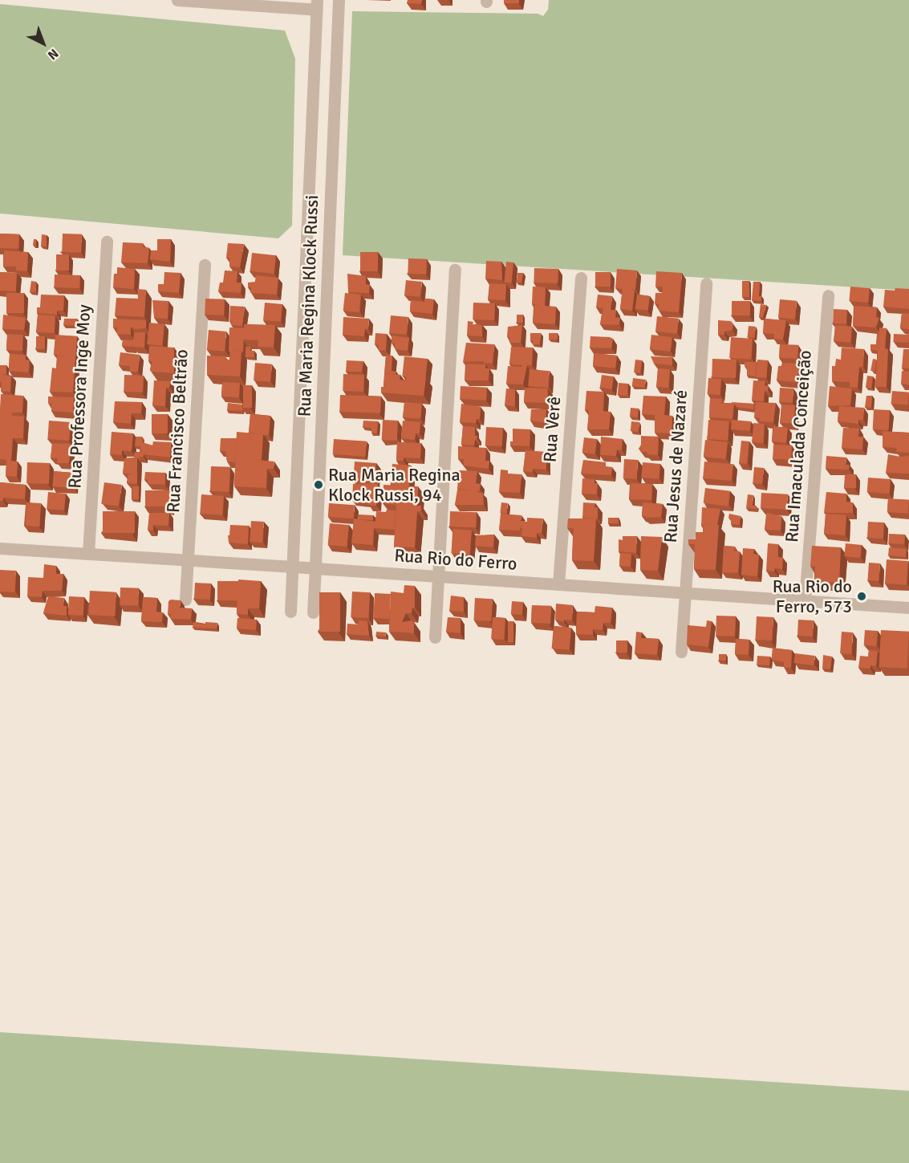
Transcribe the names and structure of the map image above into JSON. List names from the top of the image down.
{
  "streets": {
    "street": [
      "Rua Maria Regina Klock Russi",
      "Rua Professora Inge Moy",
      "Rua Verê",
      "Rua Francisco Beltrão",
      "Rua Imaculada Conceição",
      "Rua Jesus de Nazaré",
      "Rua Rio do Ferro"
    ]
  },
  "crossings": [
    ["Rua Maria Regina Klock Russi", "Rua Rio do Ferro"],
    ["Rua Professora Inge Moy", "Rua Rio do Ferro"],
    ["Rua Verê", "Rua Rio do Ferro"],
    ["Rua Francisco Beltrão", "Rua Rio do Ferro"],
    ["Rua Imaculada Conceição", "Rua Rio do Ferro"],
    ["Rua Jesus de Nazaré", "Rua Rio do Ferro"]
  ],
  "places": ["Rua Maria Regina Klock Russi, 94", "Rua Rio do Ferro, 573"],
  "north": "bottom right"
}
